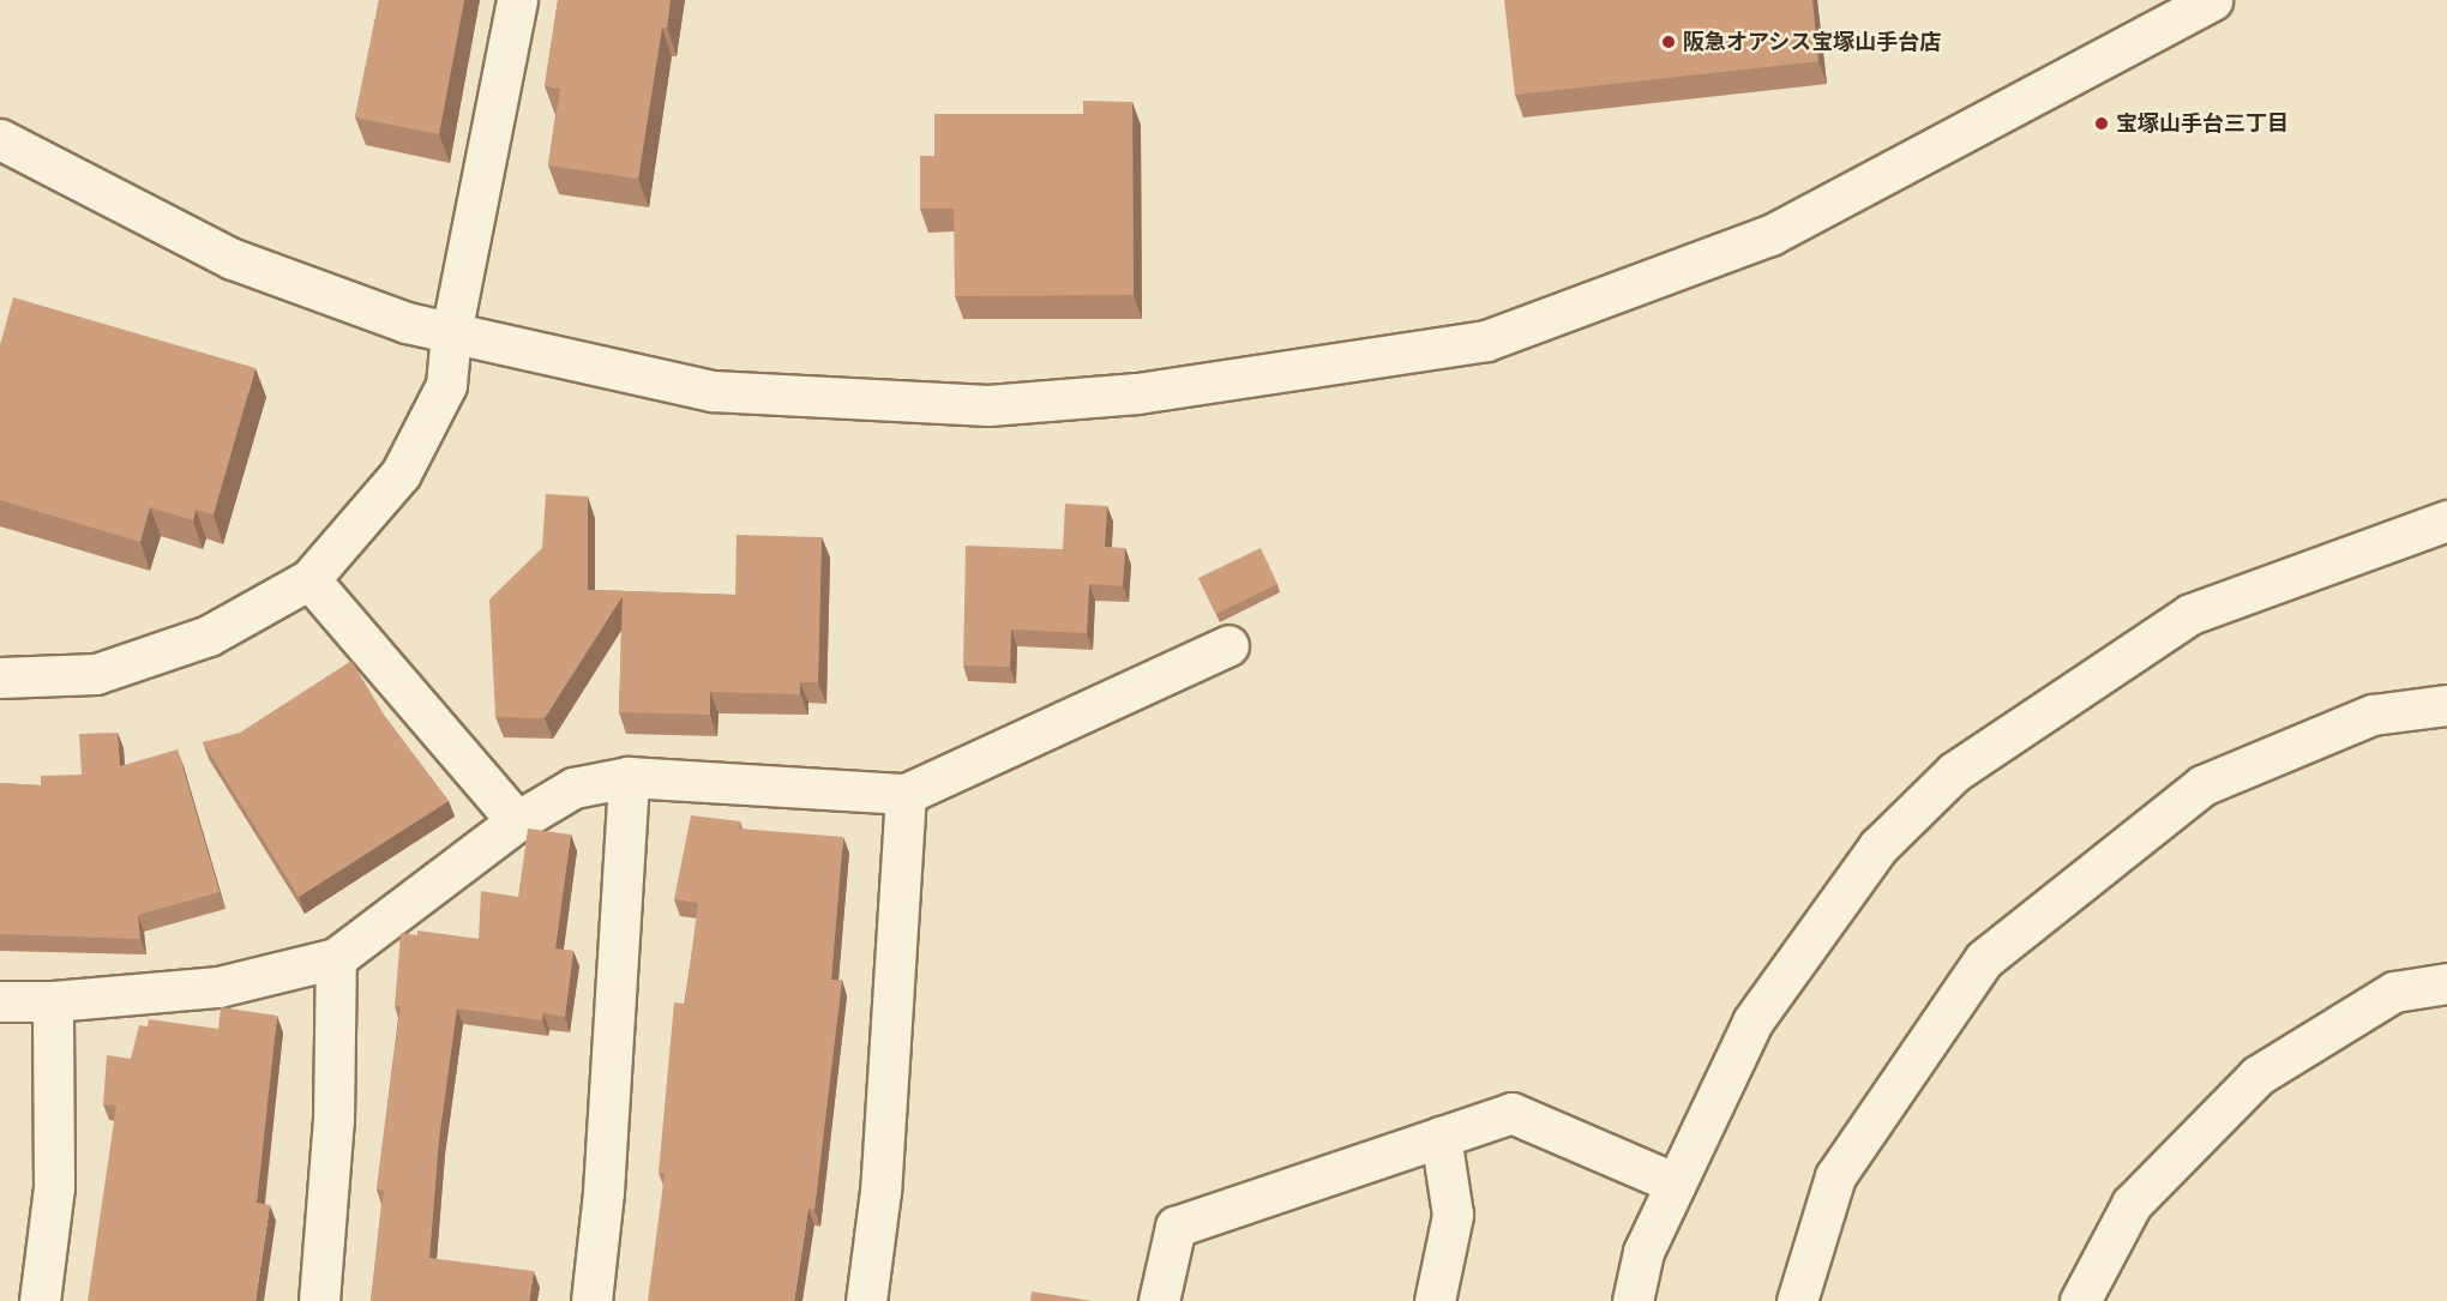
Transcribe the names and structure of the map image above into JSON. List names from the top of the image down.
{
  "places": ["阪急オアシス宝塚山手台店", "宝塚山手台三丁目"]
}
